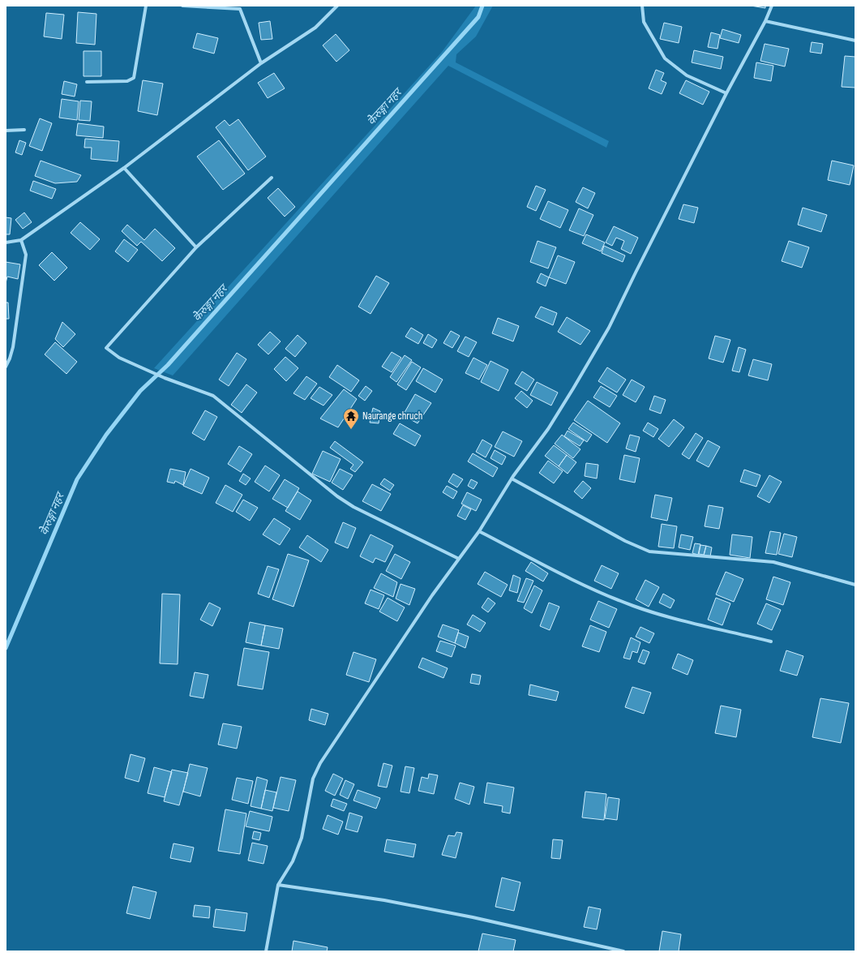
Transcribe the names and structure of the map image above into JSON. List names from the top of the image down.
{
  "water": ["केेरुङ्गा नहर"],
  "places": {
    "temple": ["Naurange chruch"]
  }
}
